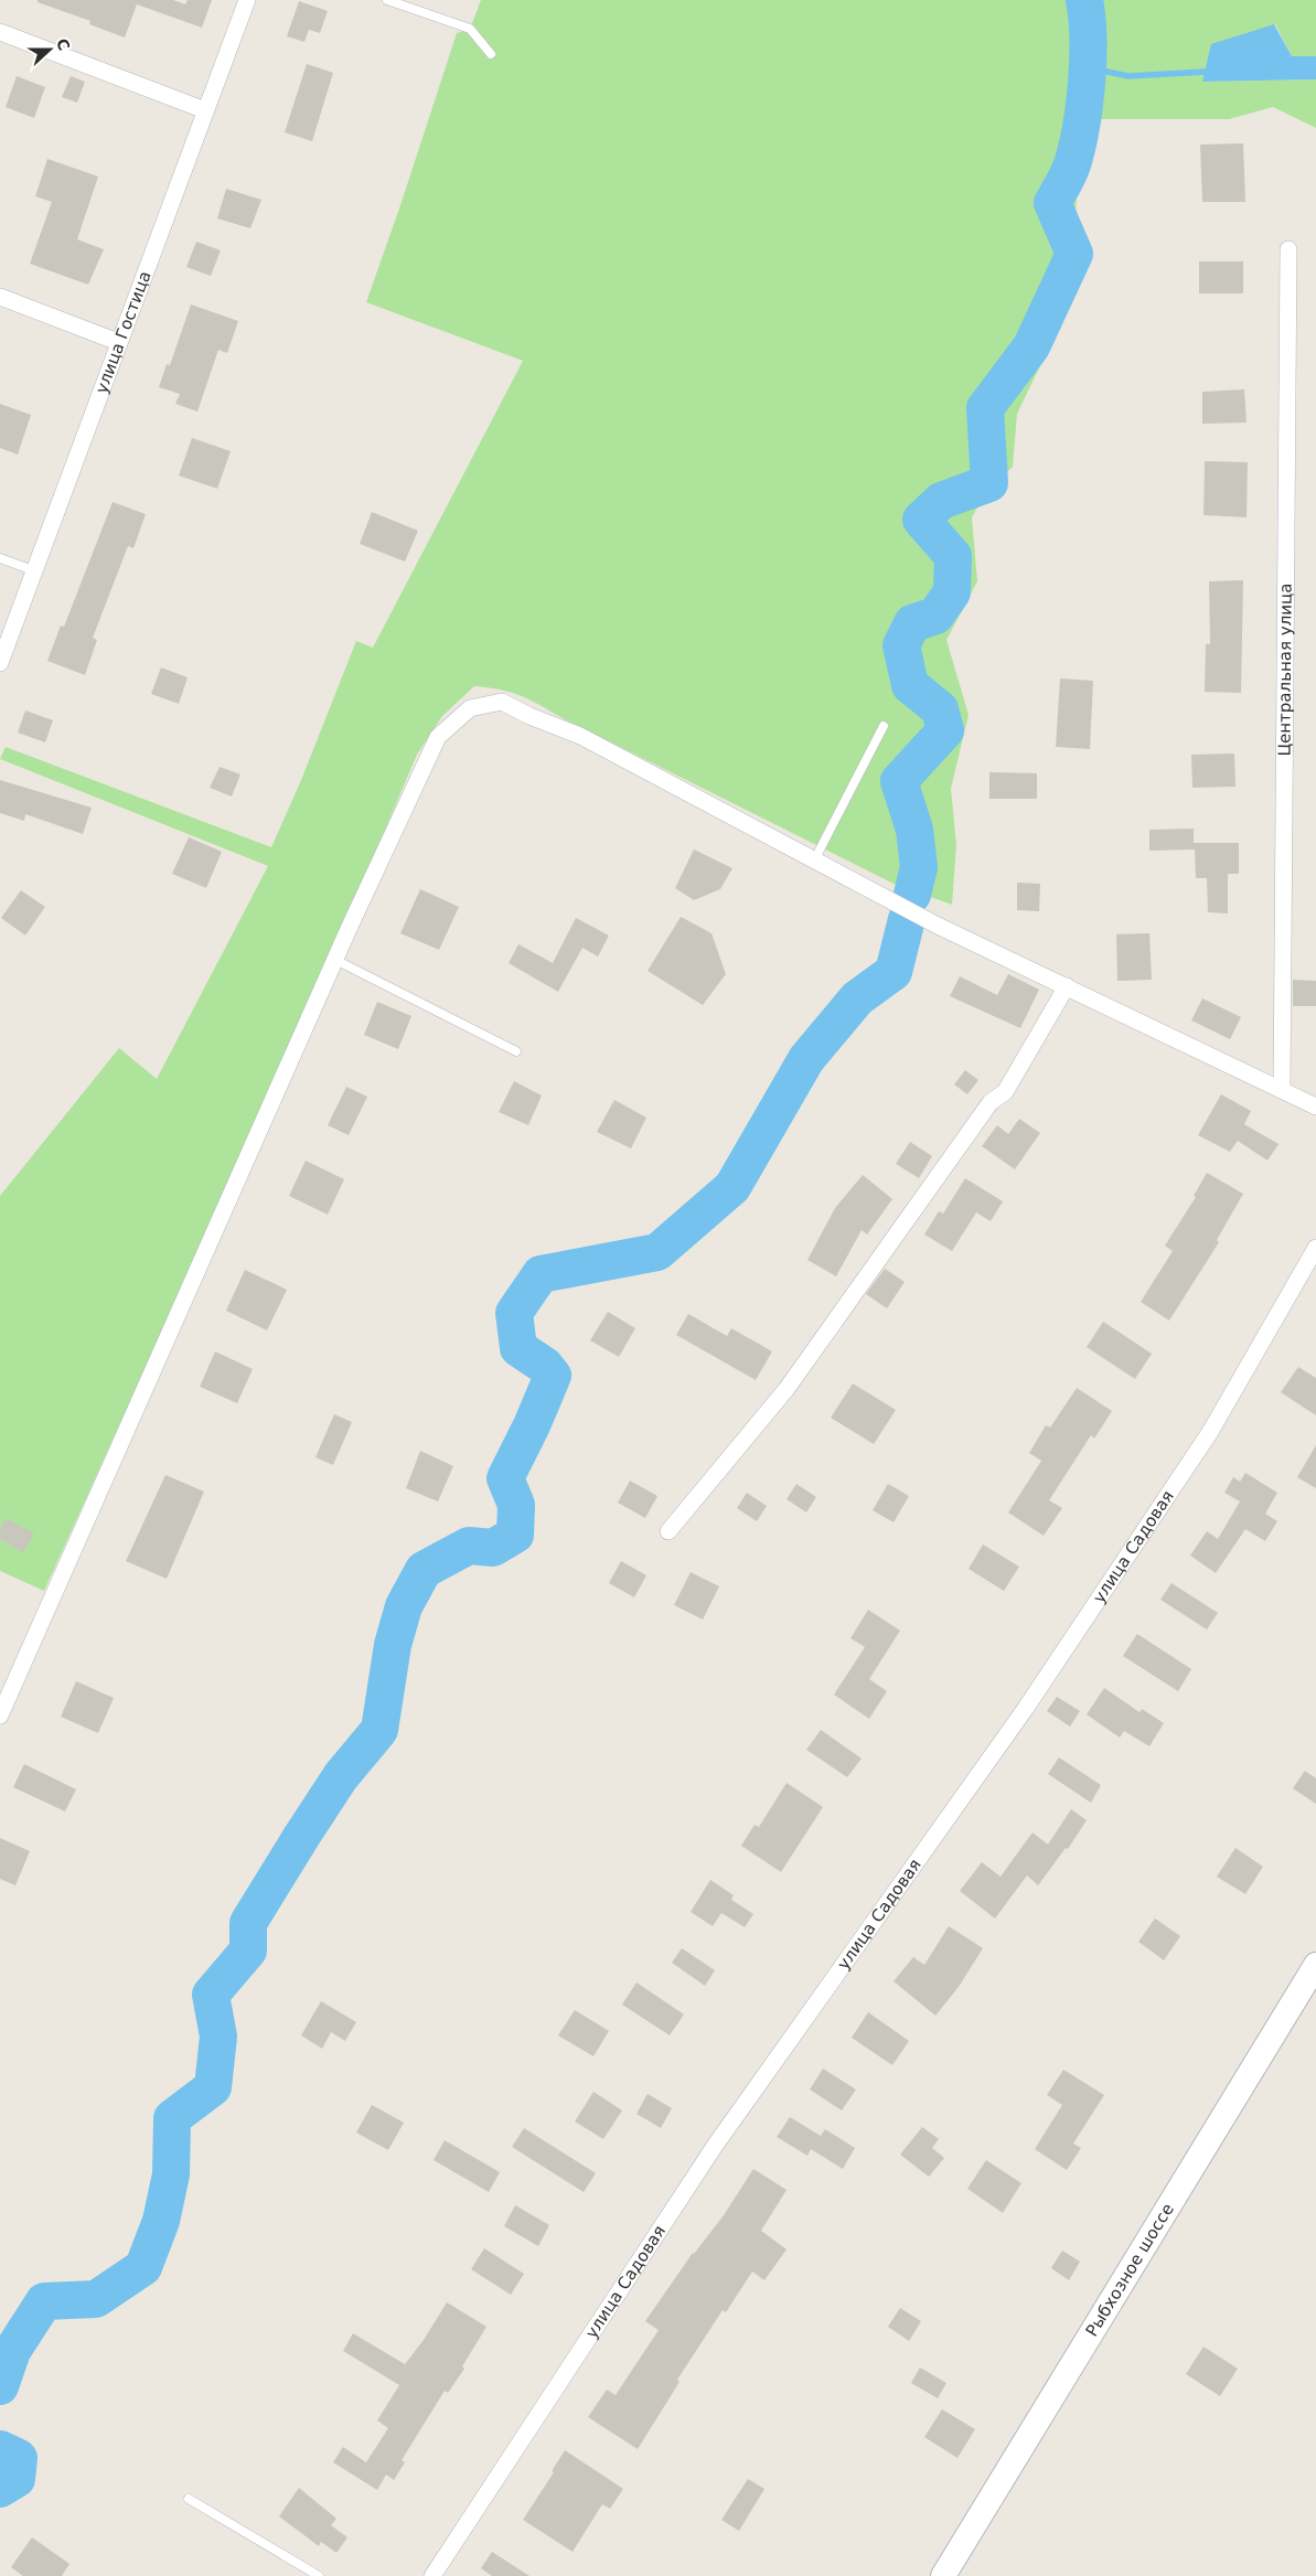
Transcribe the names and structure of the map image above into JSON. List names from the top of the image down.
{
  "streets": {
    "street": [
      "улица Гостица",
      "Центральная улица",
      "улица Садовая",
      "Рыбхозное шоссе"
    ]
  },
  "north": "right"
}
